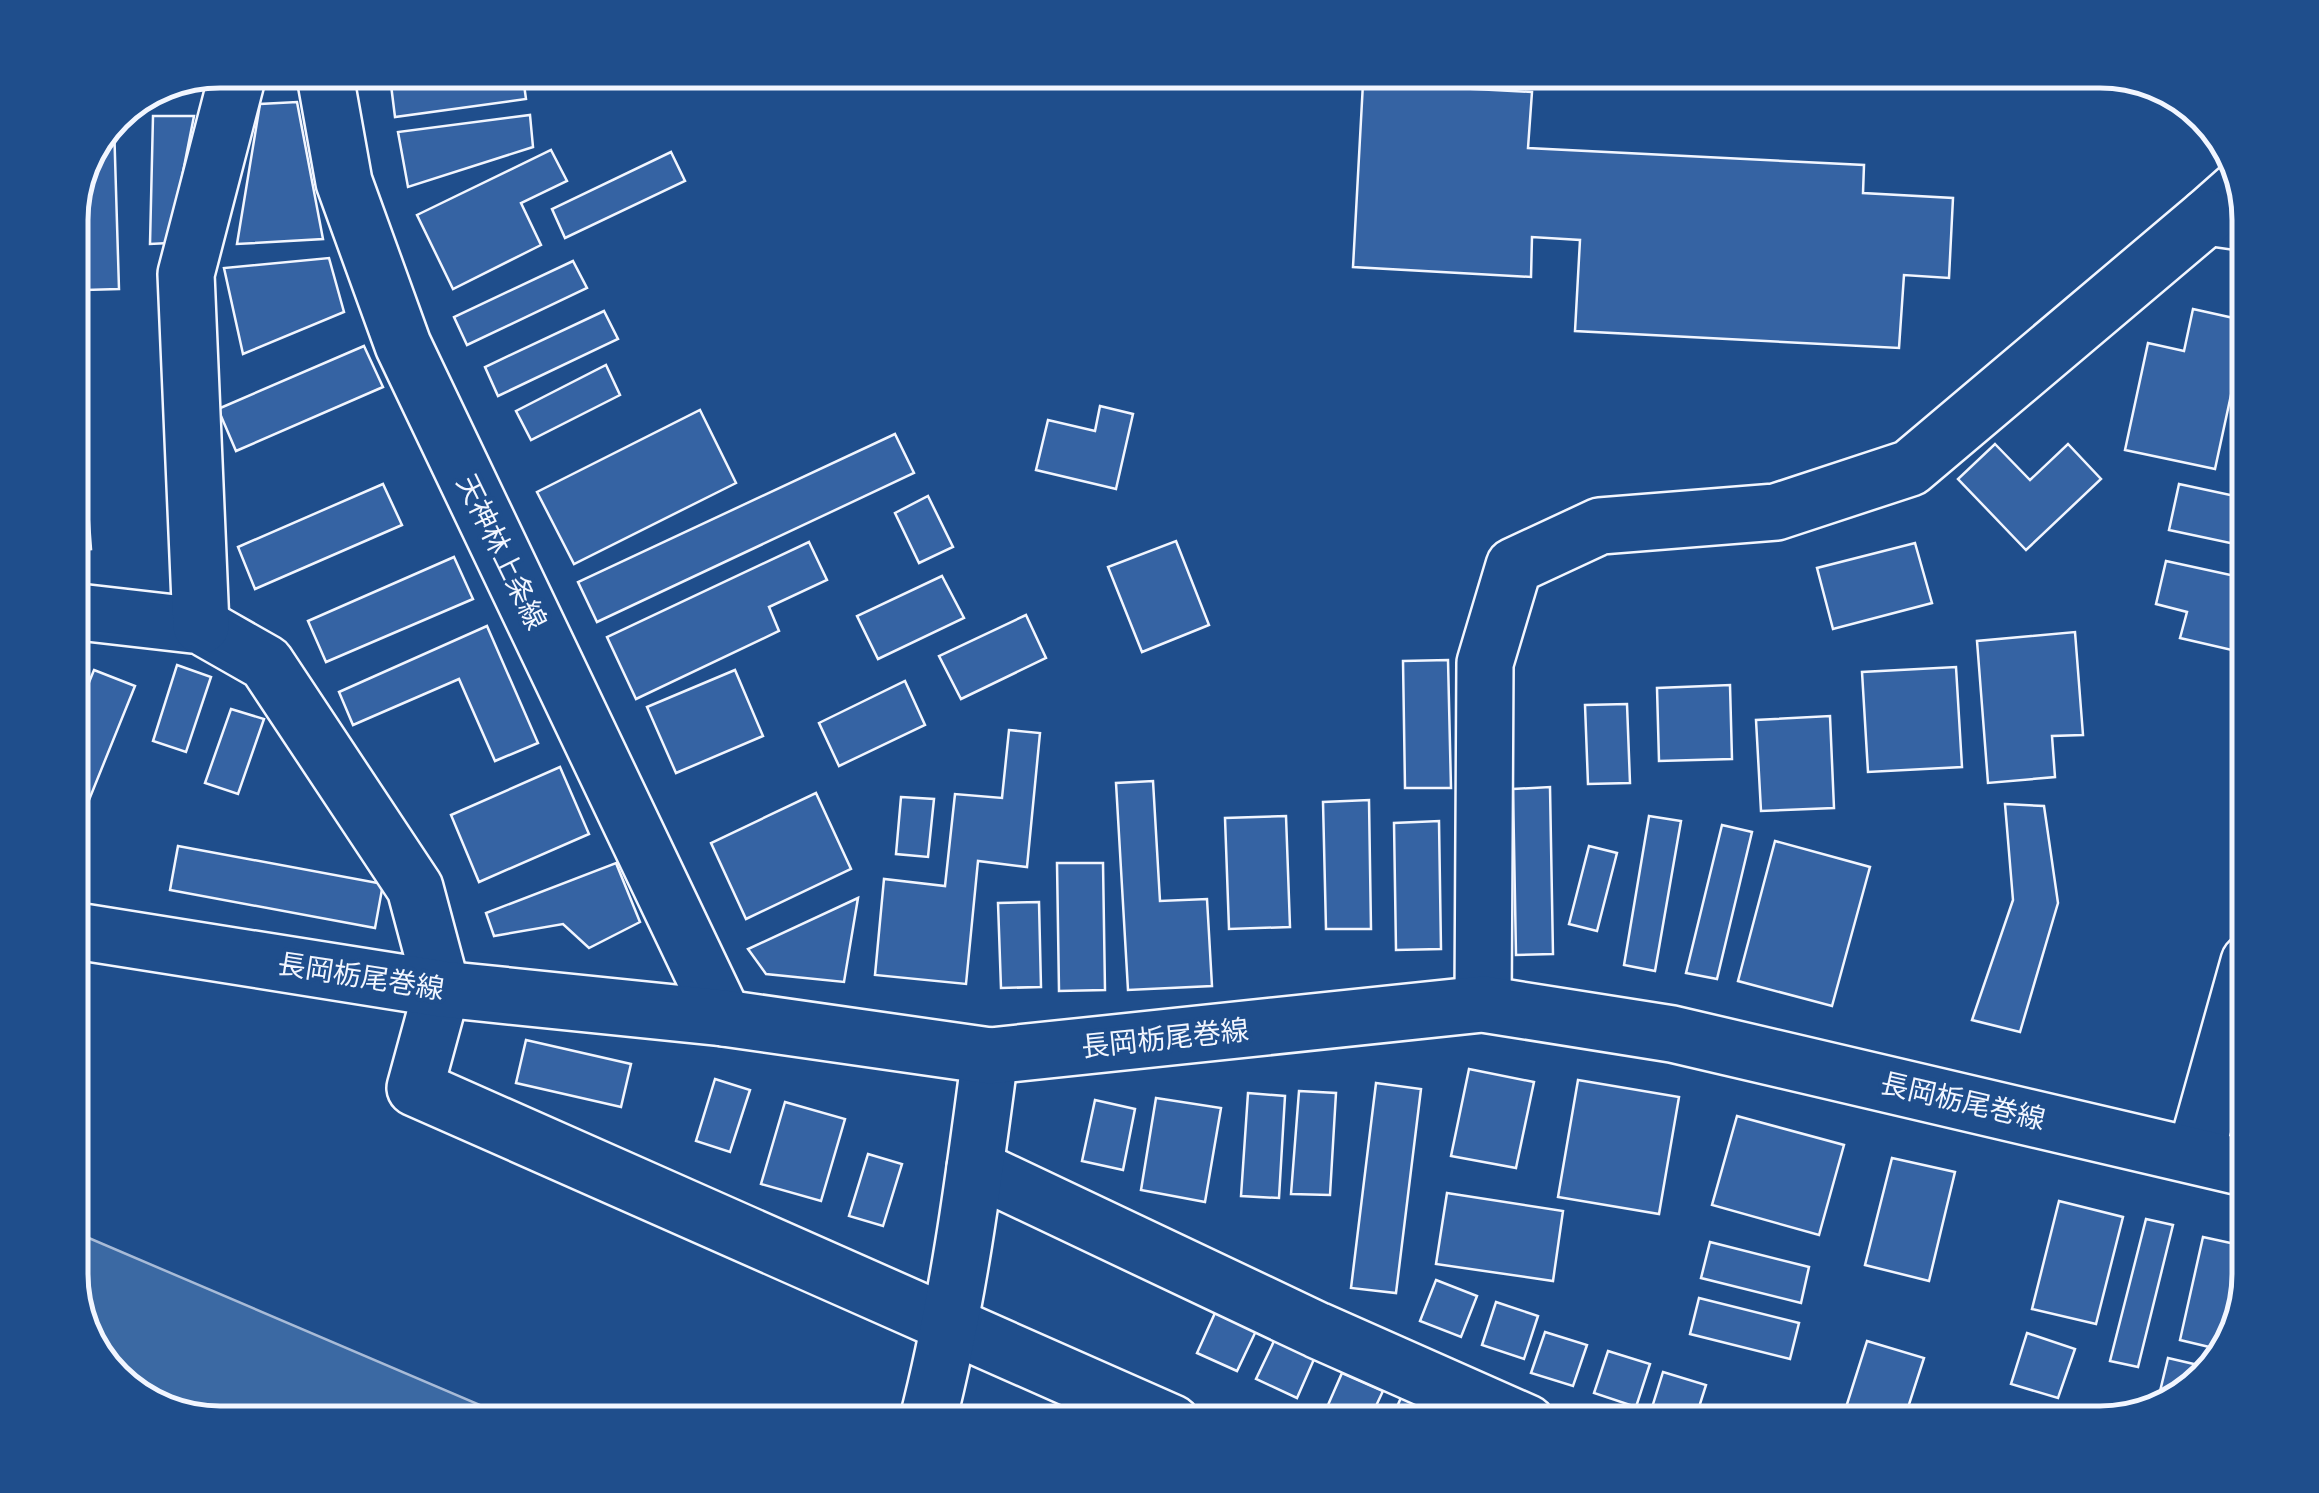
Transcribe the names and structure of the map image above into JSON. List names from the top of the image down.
{
  "streets": {
    "street": ["天神林上条線", "長岡栃尾巻線"]
  },
  "crossings": [
    ["天神林上条線", "長岡栃尾巻線"]
  ]
}
